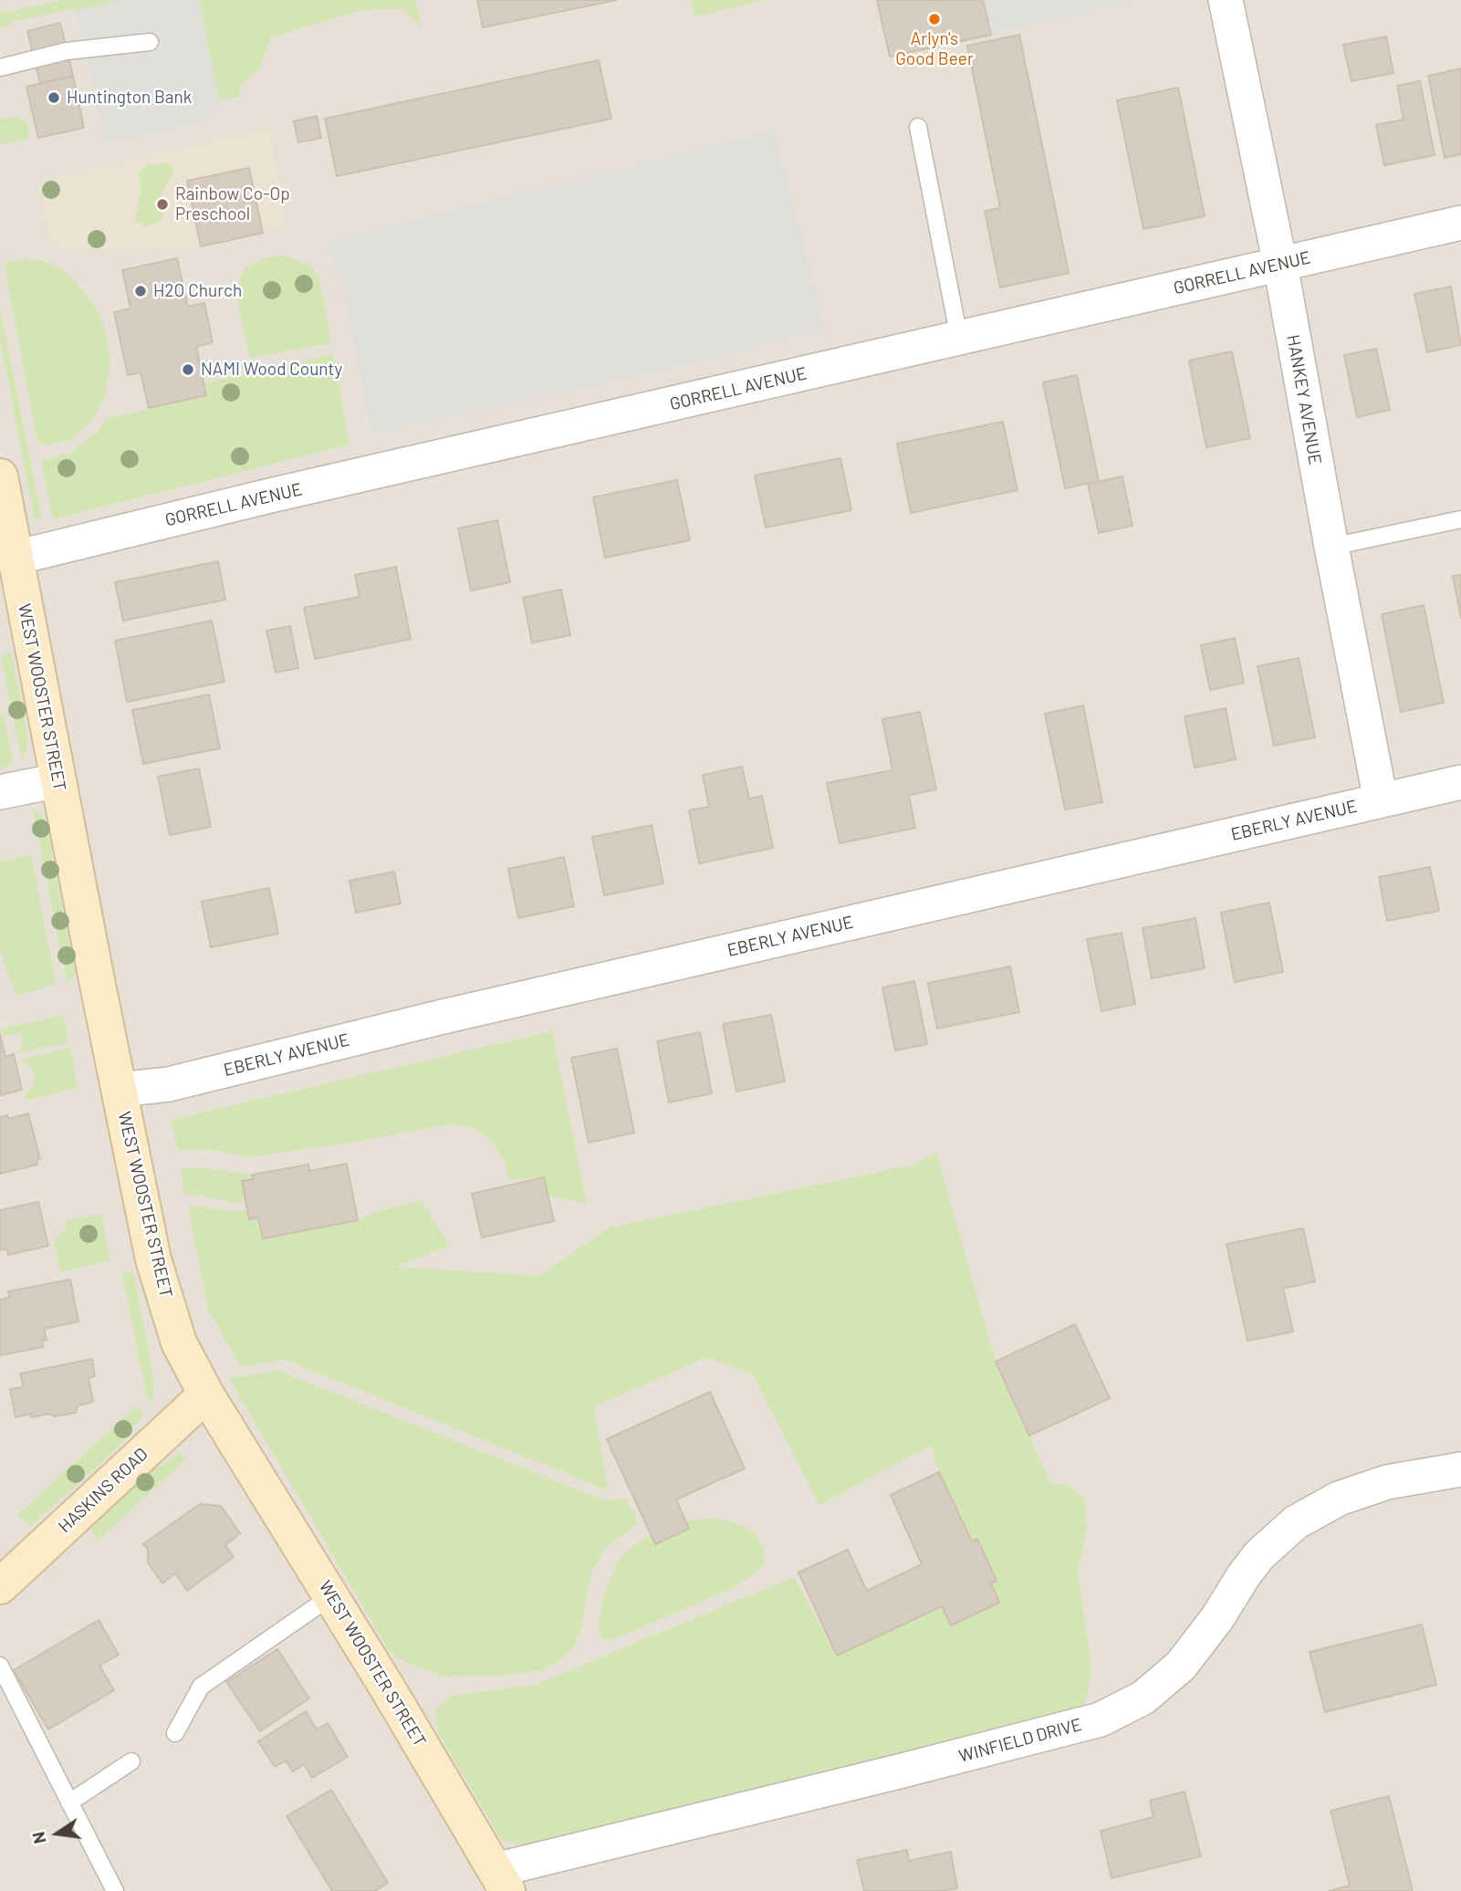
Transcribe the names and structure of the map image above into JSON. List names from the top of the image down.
{
  "streets": {
    "main road": ["WEST WOOSTER STREET", "HASKINS ROAD"],
    "street": [
      "GORRELL AVENUE",
      "HANKEY AVENUE",
      "EBERLY AVENUE",
      "WINFIELD DRIVE"
    ]
  },
  "crossings": [
    ["GORRELL AVENUE", "HANKEY AVENUE"],
    ["GORRELL AVENUE", "WEST WOOSTER STREET"],
    ["HANKEY AVENUE", "EBERLY AVENUE"],
    ["WEST WOOSTER STREET", "EBERLY AVENUE"],
    ["WEST WOOSTER STREET", "HASKINS ROAD"],
    ["WEST WOOSTER STREET", "WINFIELD DRIVE"]
  ],
  "places": [
    "Arlyn's Good Beer",
    "Huntington Bank",
    "Rainbow Co-Op Preschool",
    "H2O Church",
    "NAMI Wood County"
  ],
  "north": "left"
}
